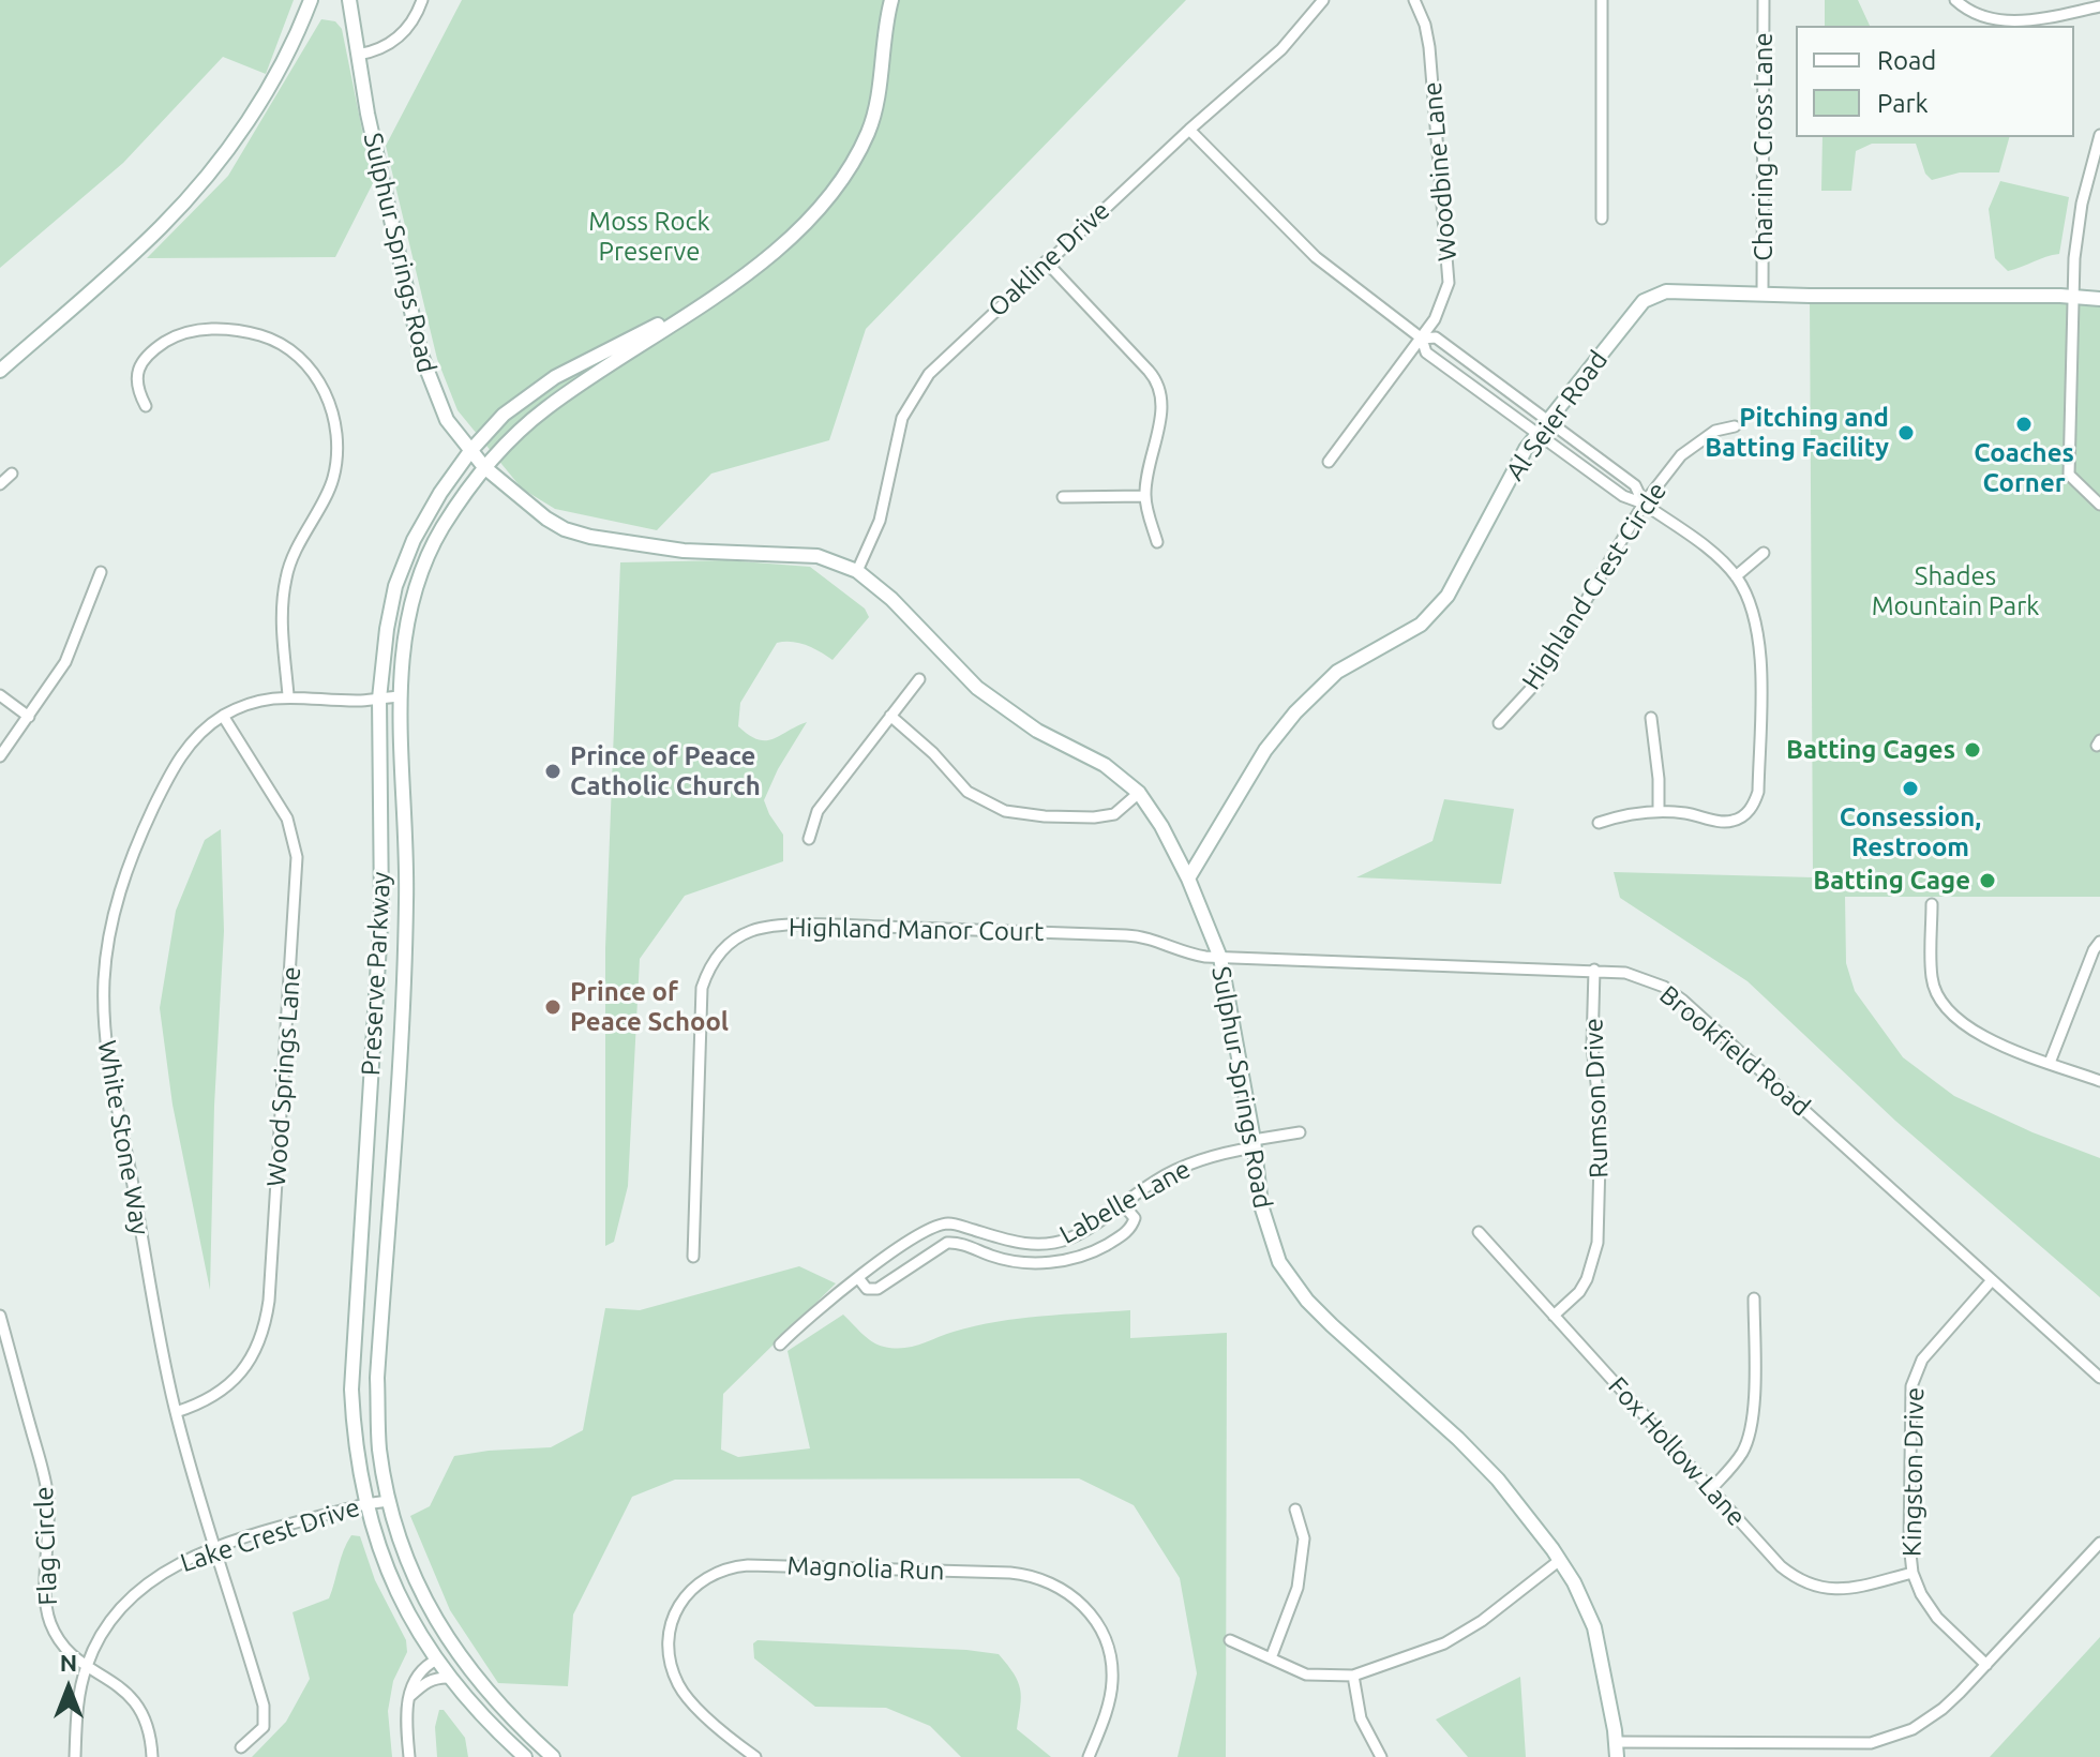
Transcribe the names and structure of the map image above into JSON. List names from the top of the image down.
{
  "streets": {
    "street": [
      "Charring Cross Lane",
      "Woodbine Lane",
      "Sulphur Springs Road",
      "Oakline Drive",
      "Al Seier Road",
      "Highland Crest Circle",
      "Highland Manor Court",
      "Preserve Parkway",
      "Brookfield Road",
      "Wood Springs Lane",
      "Rumson Drive",
      "White Stone Way",
      "Labelle Lane",
      "Fox Hollow Lane",
      "Kingston Drive",
      "Lake Crest Drive",
      "Flag Circle",
      "Magnolia Run"
    ]
  },
  "crossings": [
    ["Charring Cross Lane", "Al Seier Road"],
    ["Sulphur Springs Road", "Oakline Drive"],
    ["Sulphur Springs Road", "Al Seier Road"],
    ["Sulphur Springs Road", "Highland Manor Court"],
    ["Sulphur Springs Road", "Preserve Parkway"],
    ["Sulphur Springs Road", "Brookfield Road"],
    ["Sulphur Springs Road", "Labelle Lane"],
    ["Highland Manor Court", "Brookfield Road"],
    ["Preserve Parkway", "White Stone Way"],
    ["Preserve Parkway", "Lake Crest Drive"],
    ["Brookfield Road", "Rumson Drive"],
    ["Brookfield Road", "Kingston Drive"],
    ["Wood Springs Lane", "White Stone Way"],
    ["Rumson Drive", "Fox Hollow Lane"],
    ["White Stone Way", "Lake Crest Drive"],
    ["Fox Hollow Lane", "Kingston Drive"],
    ["Lake Crest Drive", "Flag Circle"]
  ],
  "parks": ["Moss Rock Preserve", "Shades Mountain Park"],
  "places": [
    "Coaches Corner",
    "Pitching and Batting Facility",
    "Batting Cages",
    "Prince of Peace Catholic Church",
    "Consession, Restroom",
    "Batting Cage",
    "Prince of Peace School"
  ],
  "legend": ["Road", "Park"],
  "north": "top"
}
